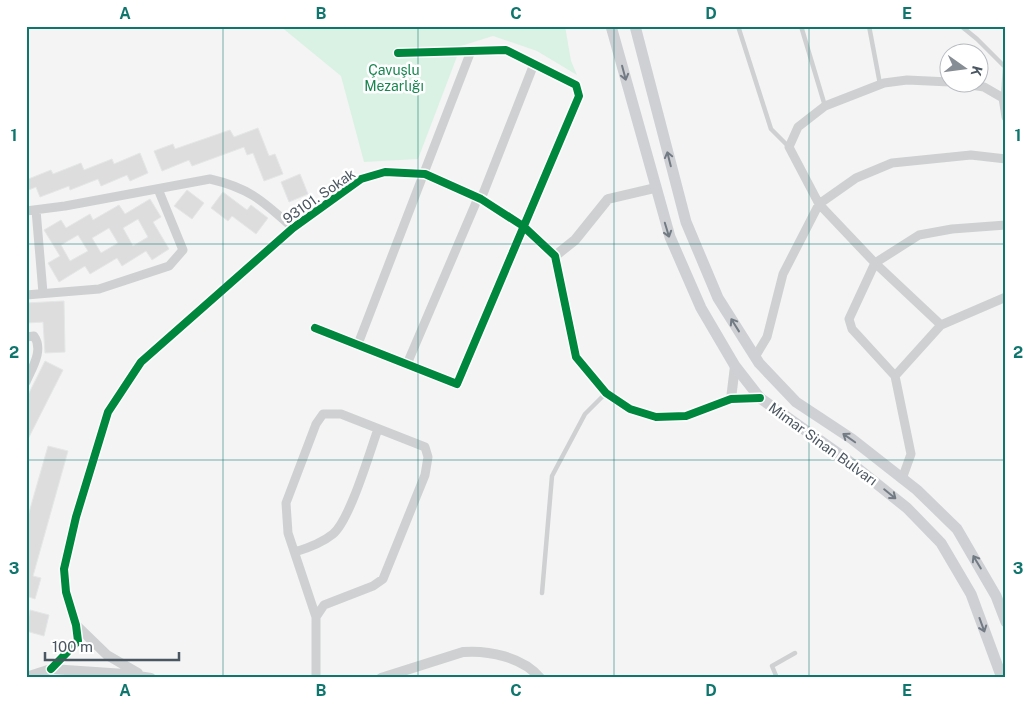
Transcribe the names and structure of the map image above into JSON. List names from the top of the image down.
{
  "streets": {
    "main road": ["Mimar Sinan Bulvarı"],
    "street": ["93101. Sokak"]
  },
  "parks": ["Çavuşlu Mezarlığı"],
  "scale_bar": "100 m",
  "north": "right",
  "grid": {
    "columns": [
      "A",
      "B",
      "C",
      "D",
      "E"
    ],
    "rows": ["1", "2", "3"]
  }
}
